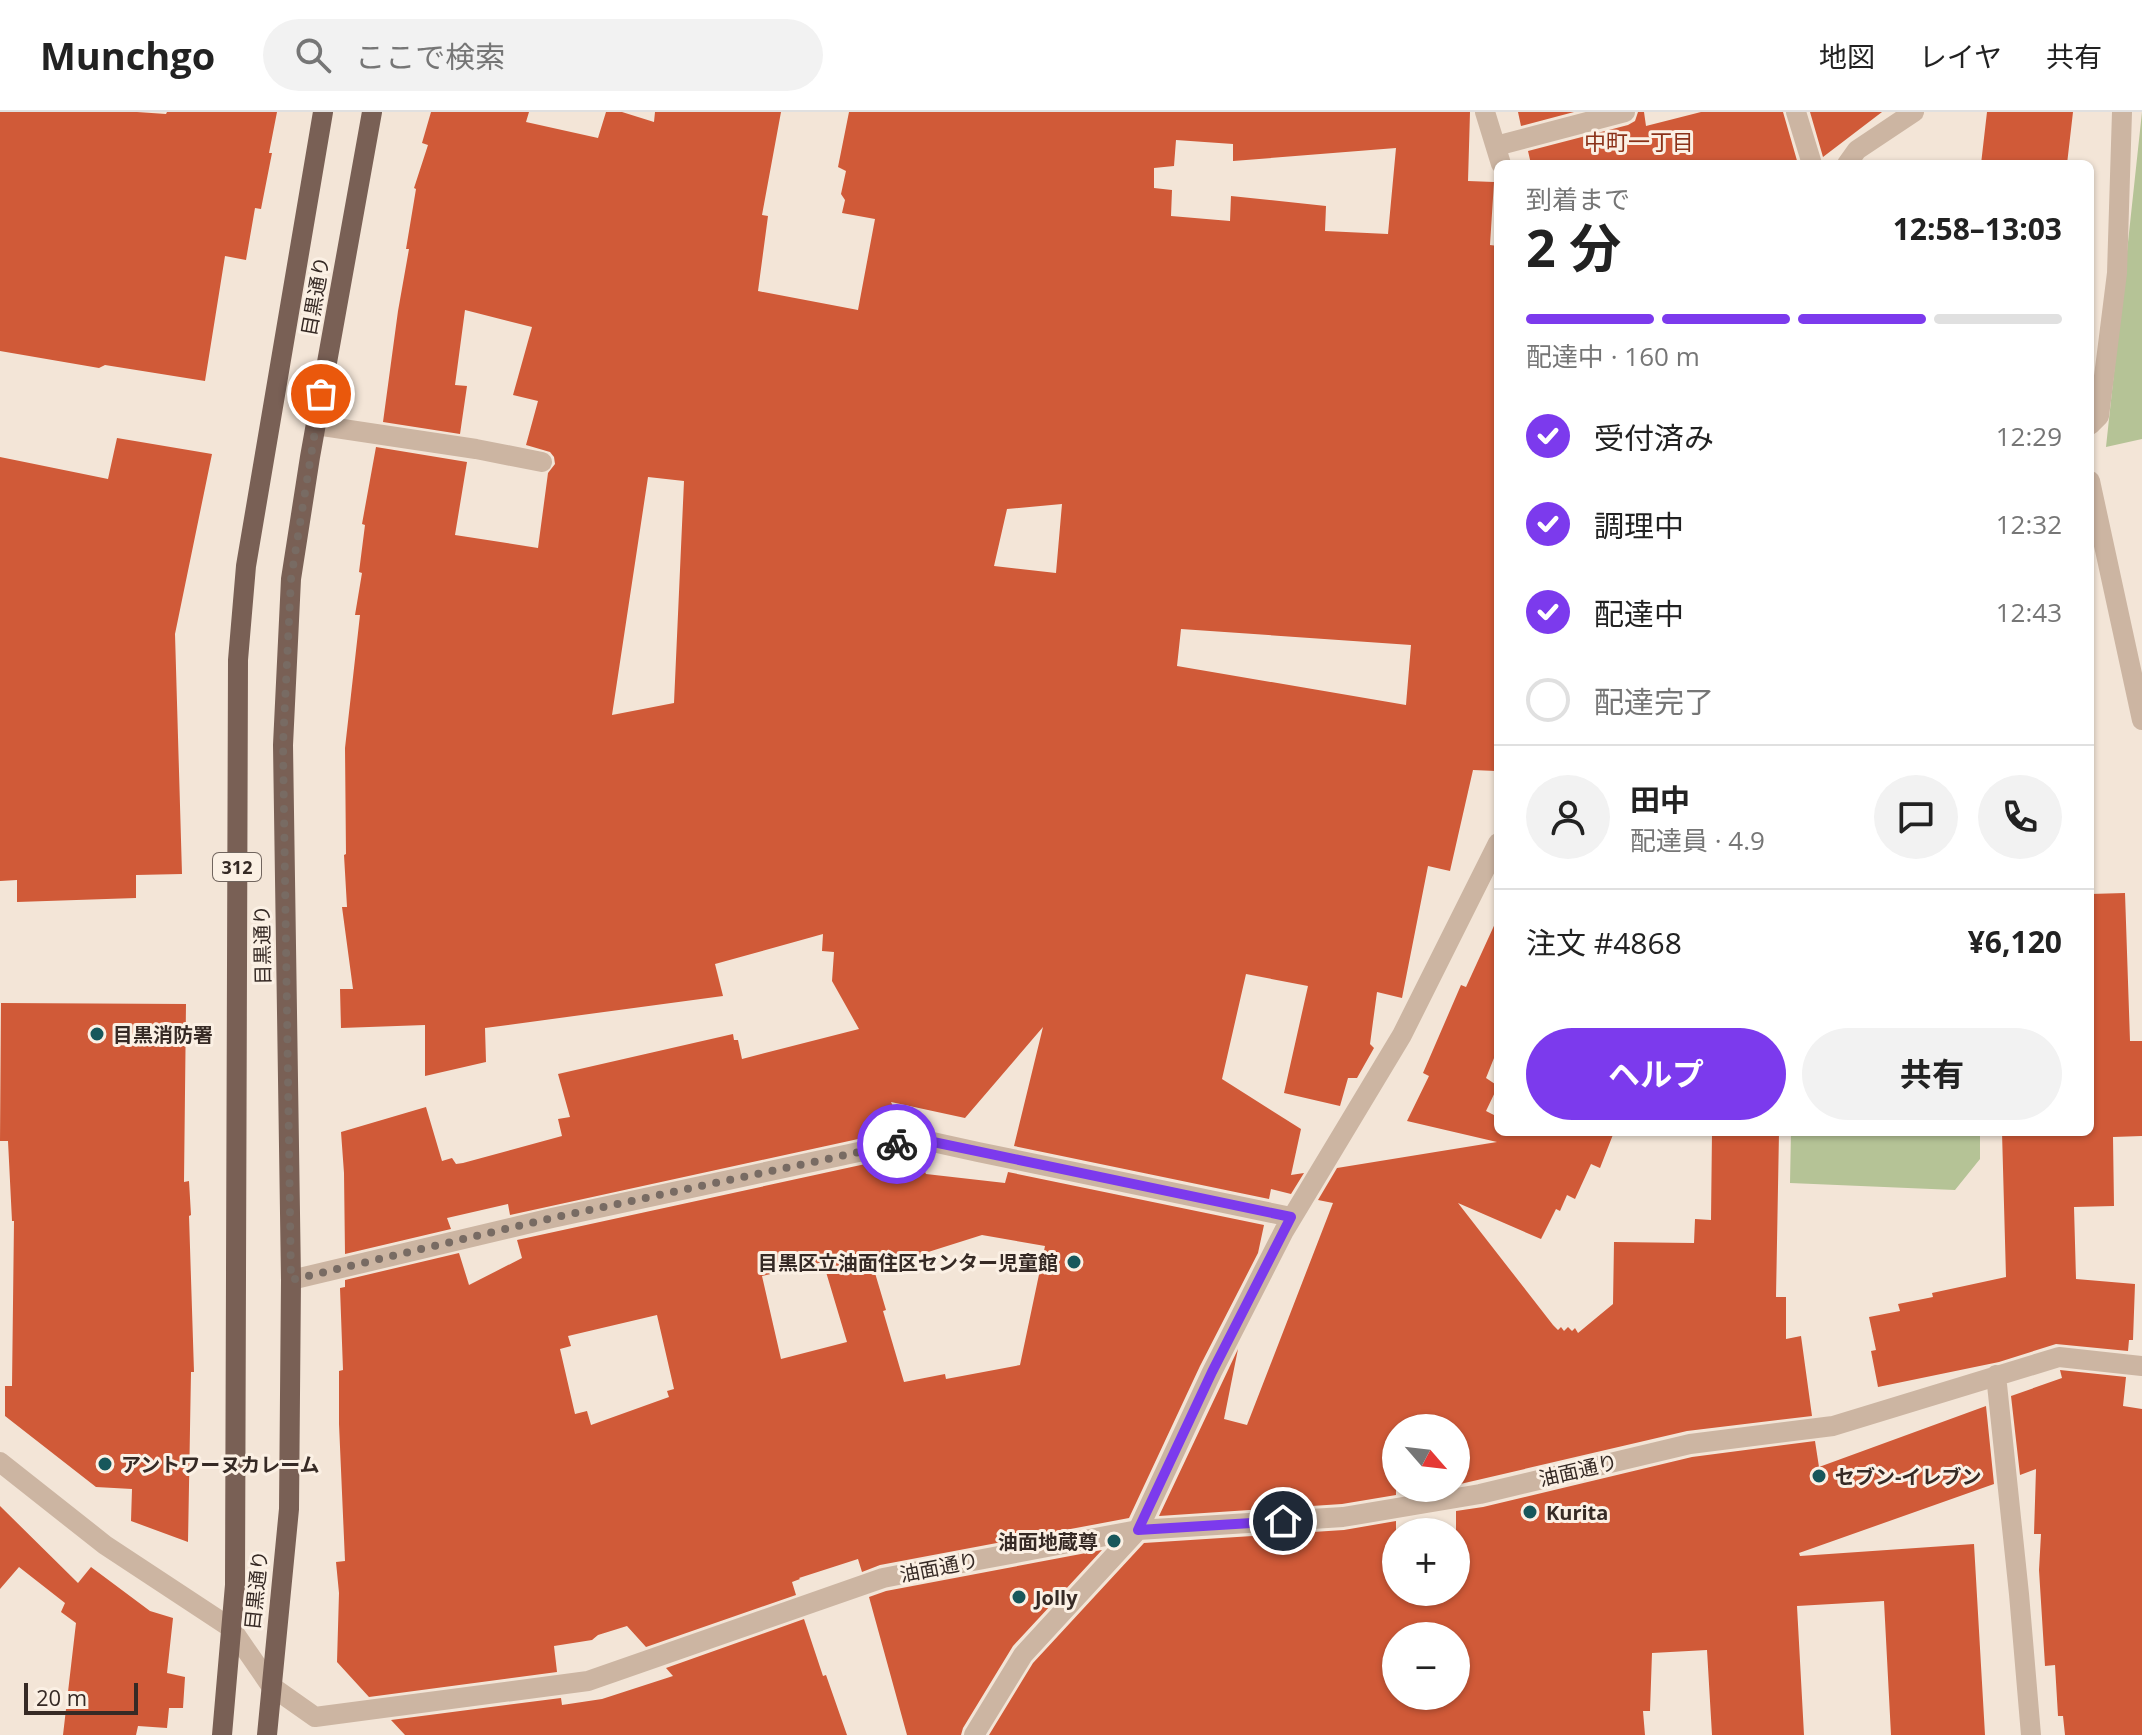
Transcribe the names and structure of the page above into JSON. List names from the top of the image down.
{
  "streets": {
    "main road": ["目黒通り", "312"],
    "street": ["油面通り"]
  },
  "crossings": [
    ["目黒通り", "油面通り"]
  ],
  "districts": ["中町一丁目"],
  "places": [
    "目黒消防署",
    "目黒区立油面住区センター児童館",
    "アントワーヌカレーム",
    "セブン-イレブン",
    "Kurita",
    "油面地蔵尊",
    "Jolly"
  ],
  "scale_bar": "20 m",
  "north": "bottom right",
  "page": {
    "header": "Munchgo",
    "search": "ここで検索",
    "nav": ["地図", "レイヤ", "共有"],
    "heading": ["2 分", "到着まで", "12:58–13:03"],
    "panel": [
      "田中",
      "配達員 · 4.9",
      "注文 #4868",
      "¥6,120"
    ],
    "bar": "配達中 · 160 m",
    "list": [
      ["受付済み", "12:29"],
      ["調理中", "12:32"],
      ["配達中", "12:43"],
      "配達完了"
    ],
    "buttons": ["ヘルプ", "共有"],
    "map_buttons": ["+", "−"],
    "scale": "20 m"
  }
}
